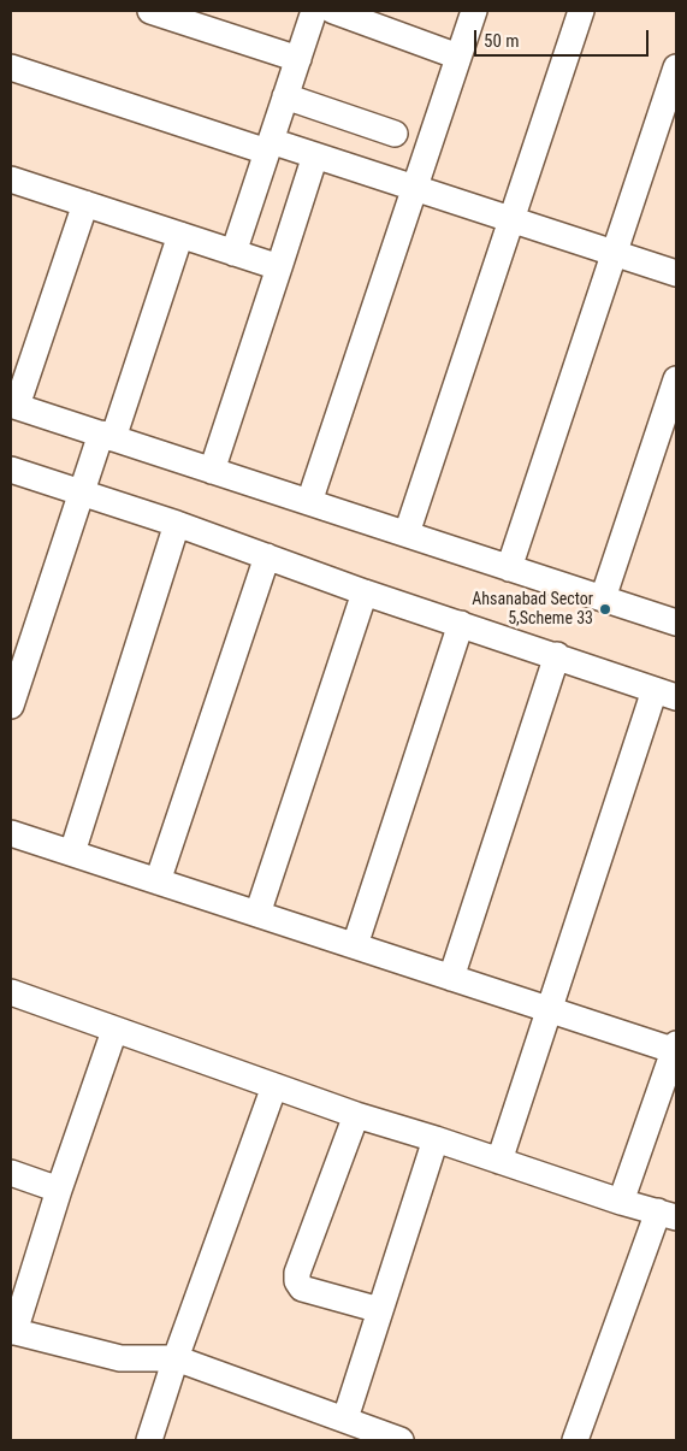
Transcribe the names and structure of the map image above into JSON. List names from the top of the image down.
{
  "places": ["Ahsanabad Sector 5,Scheme 33"],
  "scale_bar": "50 m"
}
